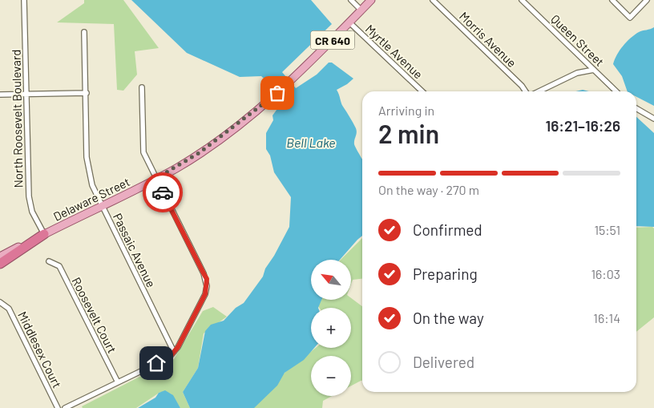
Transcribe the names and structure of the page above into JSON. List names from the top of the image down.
{
  "streets": {
    "main road": ["CR 640", "Delaware Street"],
    "street": [
      "Morris Avenue",
      "Queen Street",
      "Myrtle Avenue",
      "North Roosevelt Boulevard",
      "Passaic Avenue",
      "Roosevelt Court",
      "Middlesex Court"
    ]
  },
  "crossings": [
    ["Myrtle Avenue", "Delaware Street"],
    ["North Roosevelt Boulevard", "Delaware Street"],
    ["Delaware Street", "Passaic Avenue"]
  ],
  "water": ["Bell Lake"],
  "north": "top left",
  "page": {
    "heading": ["2 min", "Arriving in", "16:21–16:26"],
    "bar": "On the way · 270 m",
    "list": [
      ["Confirmed", "15:51"],
      ["Preparing", "16:03"],
      ["On the way", "16:14"],
      "Delivered"
    ],
    "map_buttons": ["+", "−"]
  }
}
